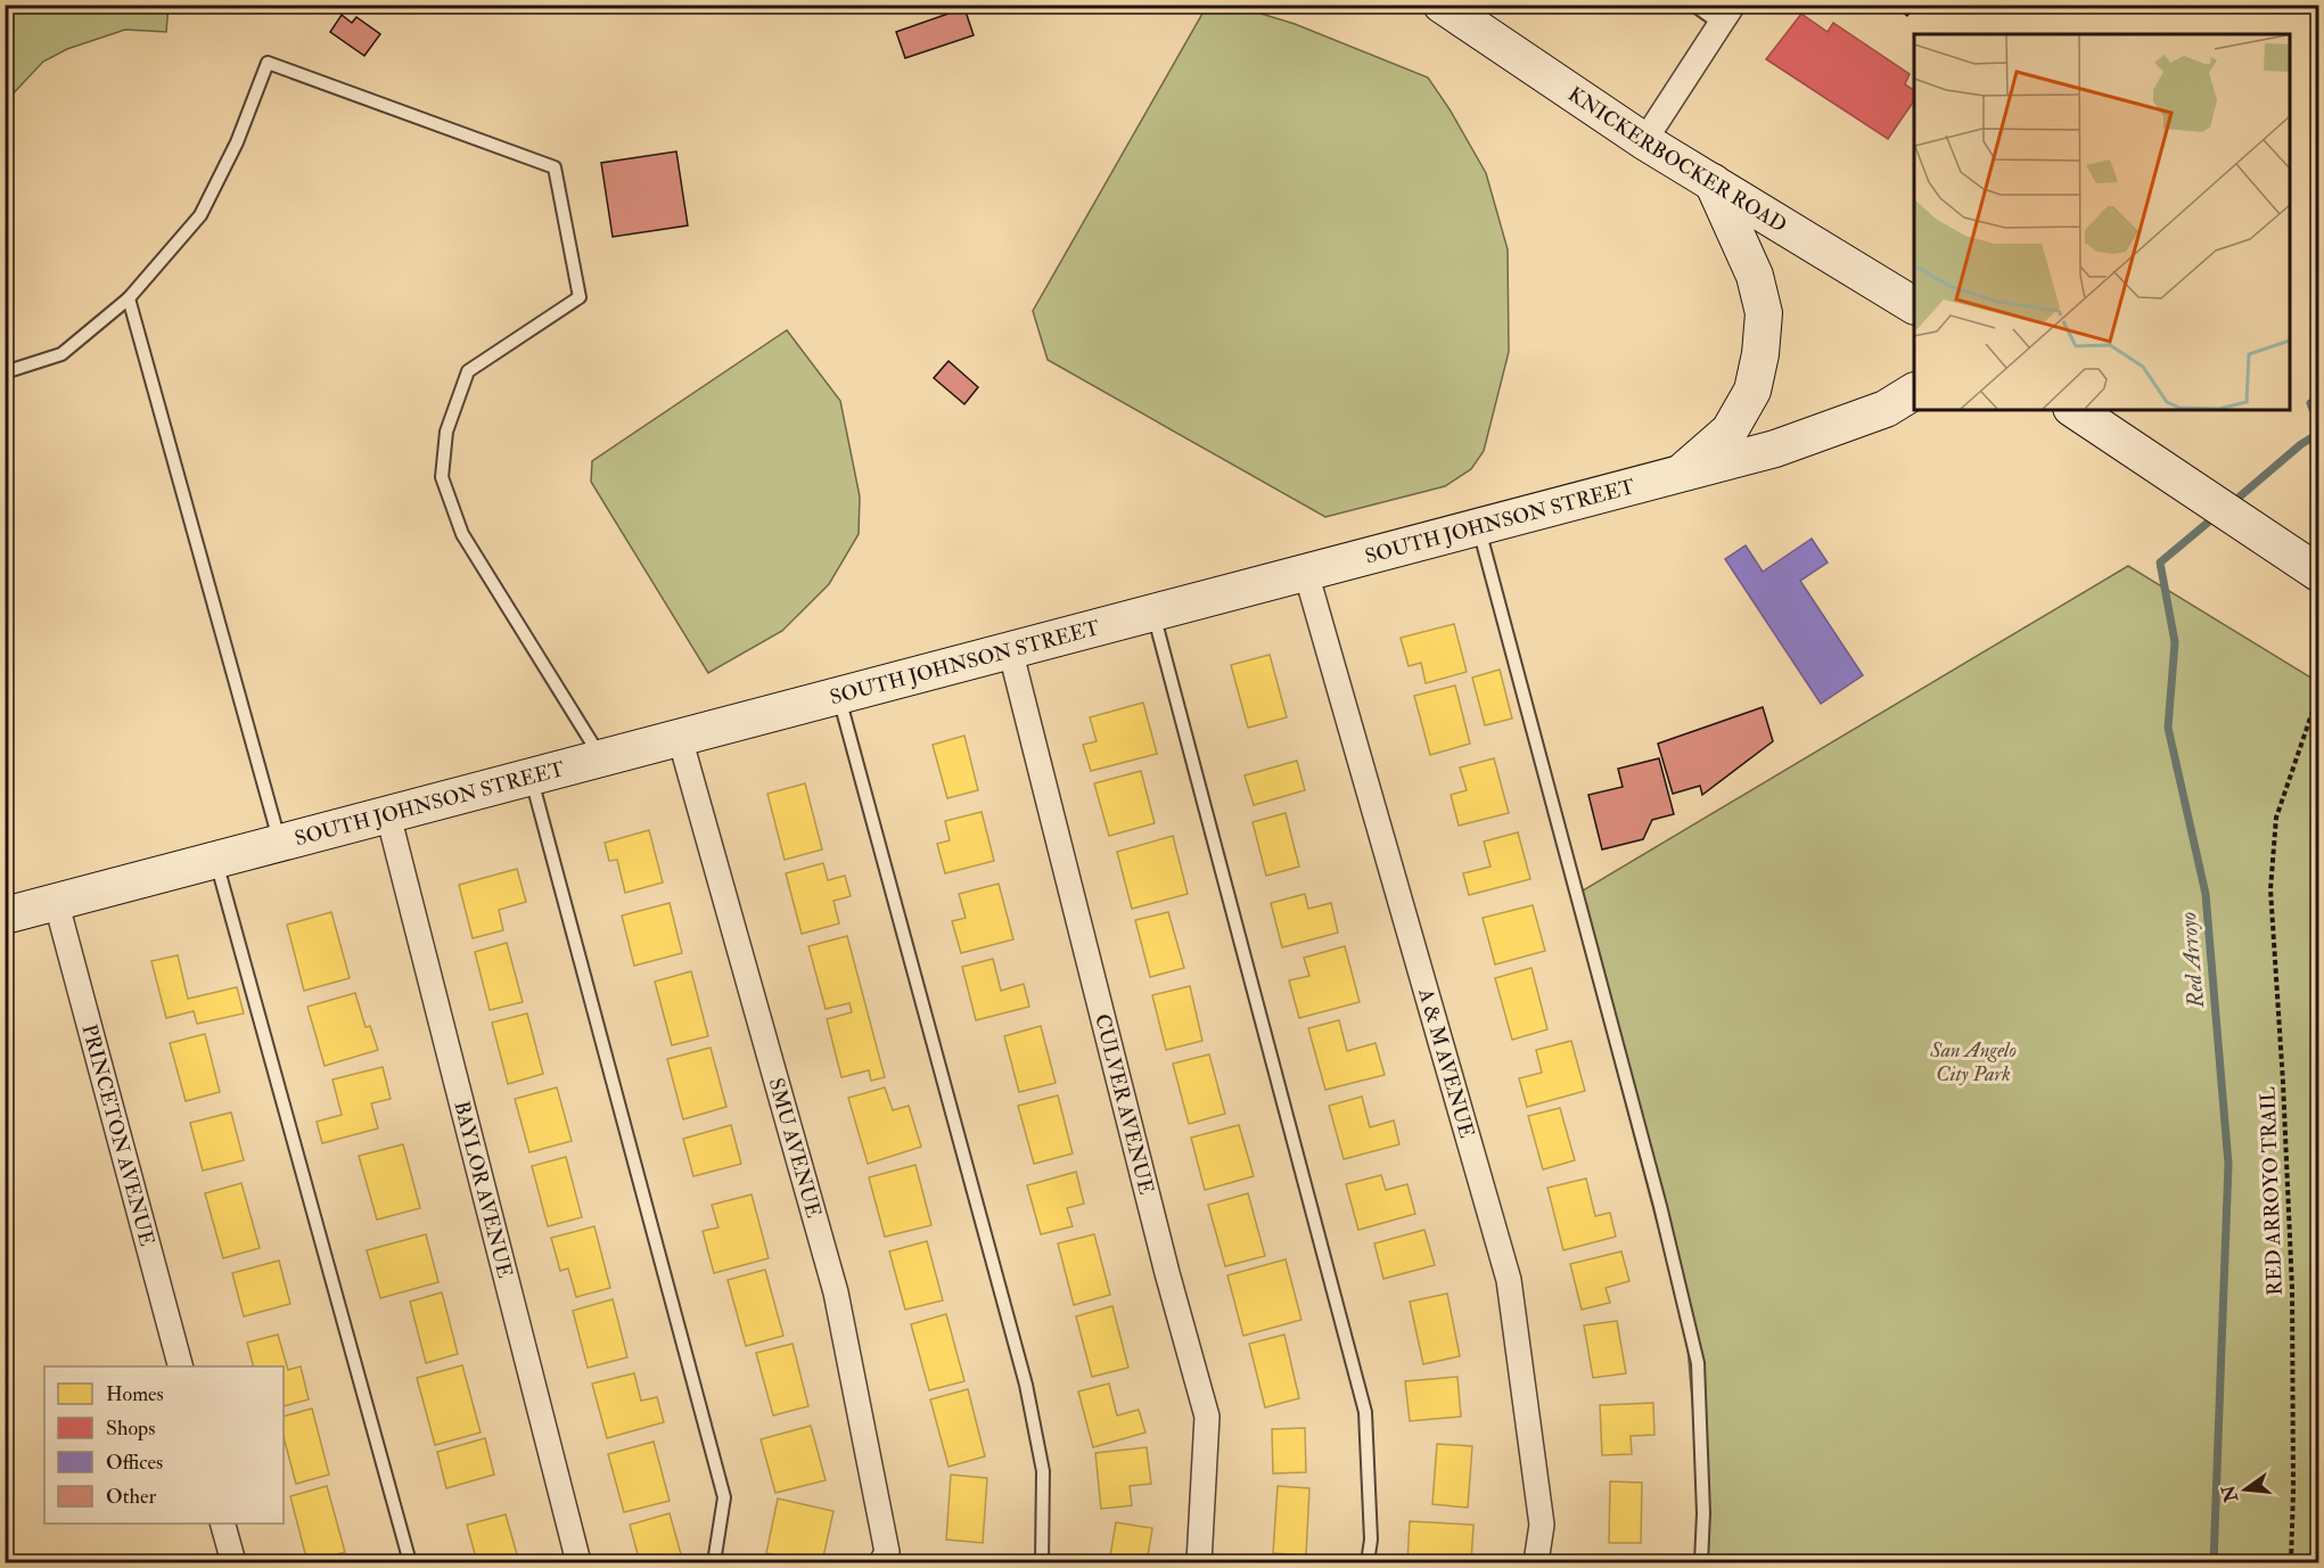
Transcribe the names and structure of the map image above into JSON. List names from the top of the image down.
{
  "streets": {
    "main road": ["KNICKERBOCKER ROAD", "SOUTH JOHNSON STREET"],
    "street": [
      "A & M AVENUE",
      "CULVER AVENUE",
      "PRINCETON AVENUE",
      "SMU AVENUE",
      "BAYLOR AVENUE"
    ],
    "path": ["RED ARROYO TRAIL"]
  },
  "crossings": [
    ["SOUTH JOHNSON STREET", "A & M AVENUE"],
    ["SOUTH JOHNSON STREET", "CULVER AVENUE"],
    ["SOUTH JOHNSON STREET", "PRINCETON AVENUE"],
    ["SOUTH JOHNSON STREET", "SMU AVENUE"],
    ["SOUTH JOHNSON STREET", "BAYLOR AVENUE"]
  ],
  "water": ["Red Arroyo"],
  "parks": ["San Angelo City Park"],
  "legend": [
    "Homes",
    "Shops",
    "Offices",
    "Other"
  ],
  "north": "left"
}
